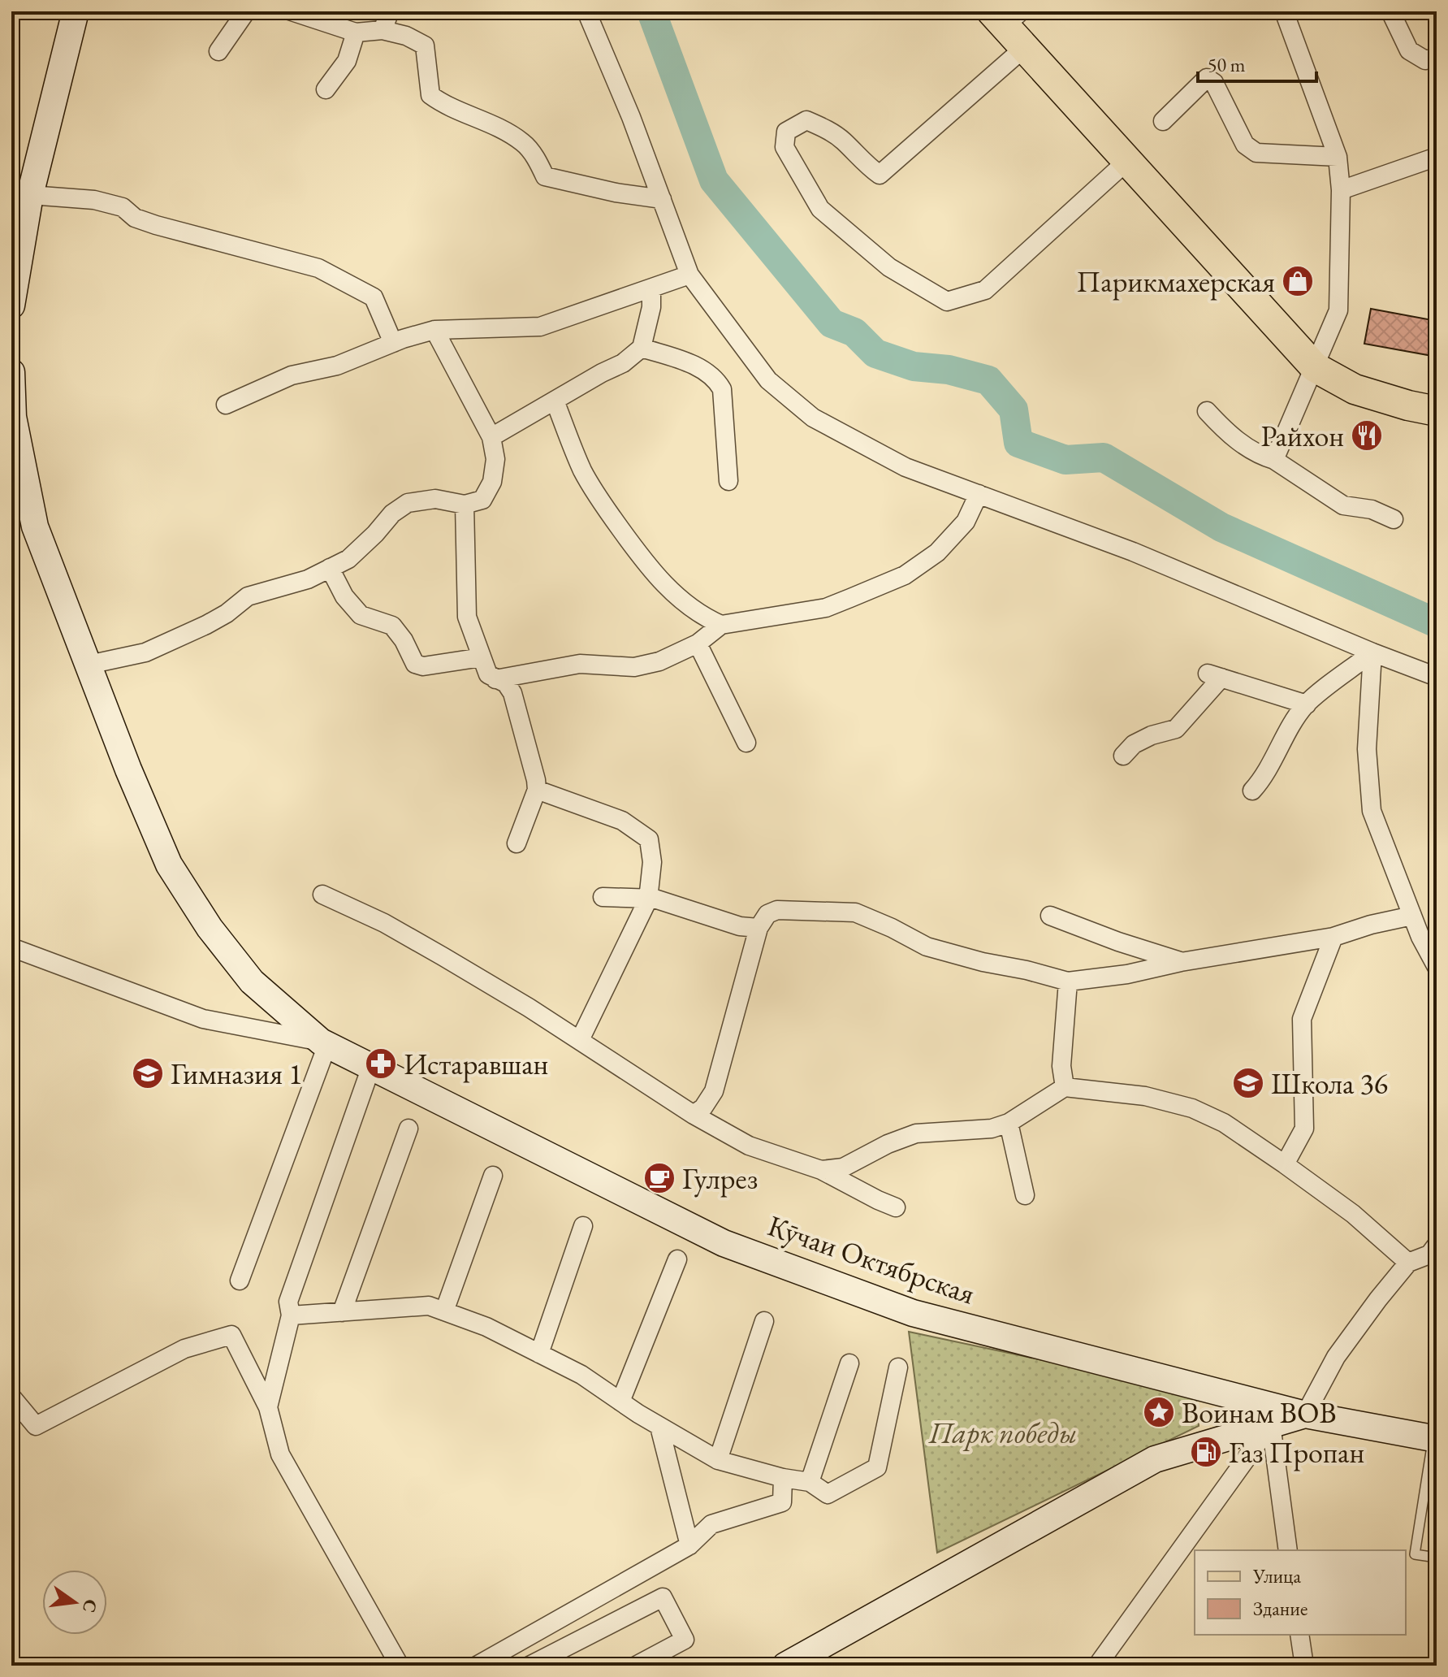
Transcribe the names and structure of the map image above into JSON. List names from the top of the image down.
{
  "streets": {
    "main road": ["Кӯчаи Октябрская"]
  },
  "parks": ["Парк победы"],
  "places": {
    "shop": ["Парикмахерская"],
    "restaurant": ["Райхон"],
    "pharmacy": ["Истаравшан"],
    "school or university": ["Гимназия 1", "Школа 36"],
    "cafe": ["Гулрез"],
    "place": ["Воинам ВОВ"],
    "fuel station": ["Газ Пропан"]
  },
  "legend": ["Улица", "Здание"],
  "scale_bar": "50 m",
  "north": "right"
}
